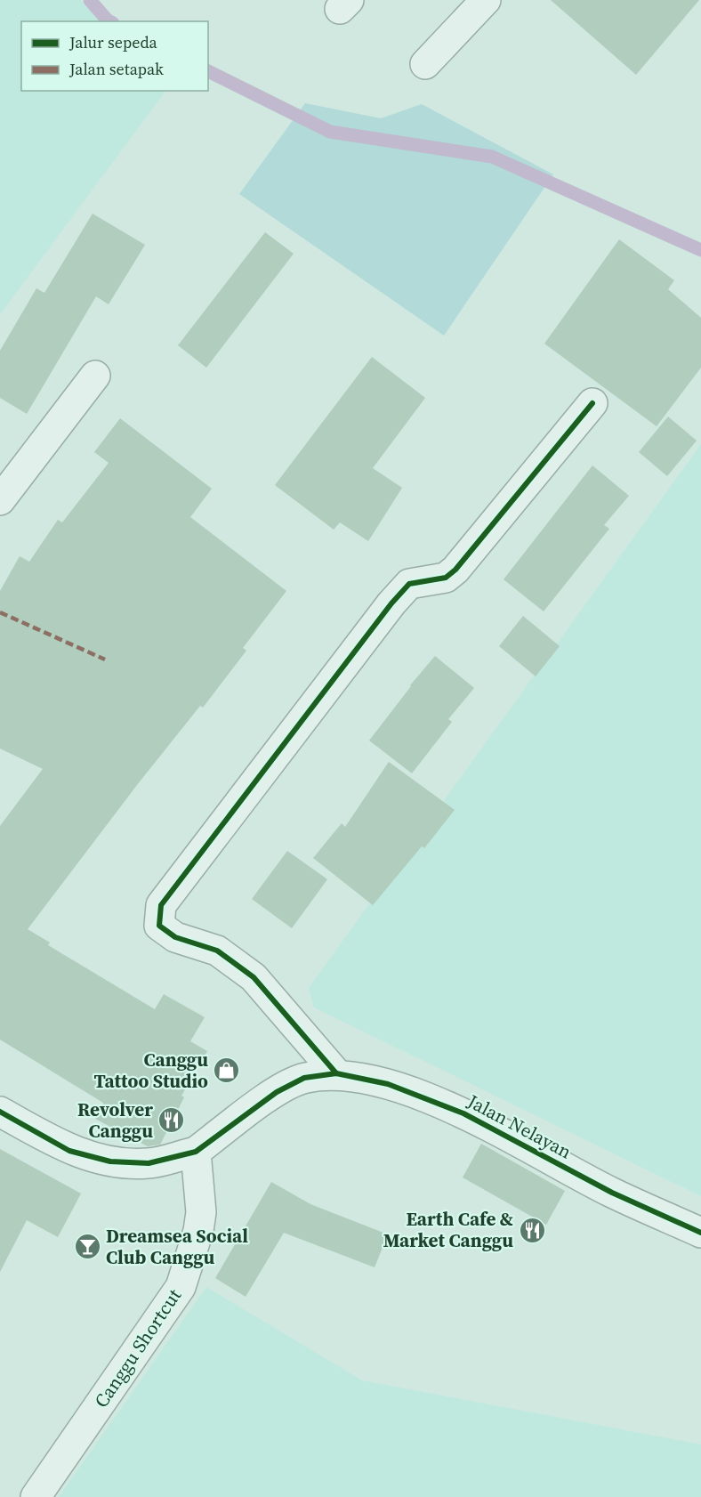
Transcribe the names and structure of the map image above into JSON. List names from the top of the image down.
{
  "streets": {
    "street": ["Jalan Nelayan", "Canggu Shortcut"]
  },
  "crossings": [
    ["Jalan Nelayan", "Canggu Shortcut"]
  ],
  "places": {
    "shop": ["Canggu Tattoo Studio"],
    "restaurant": ["Revolver Canggu", "Earth Cafe & Market Canggu"],
    "bar": ["Dreamsea Social Club Canggu"]
  },
  "legend": ["Jalur sepeda", "Jalan setapak"]
}
